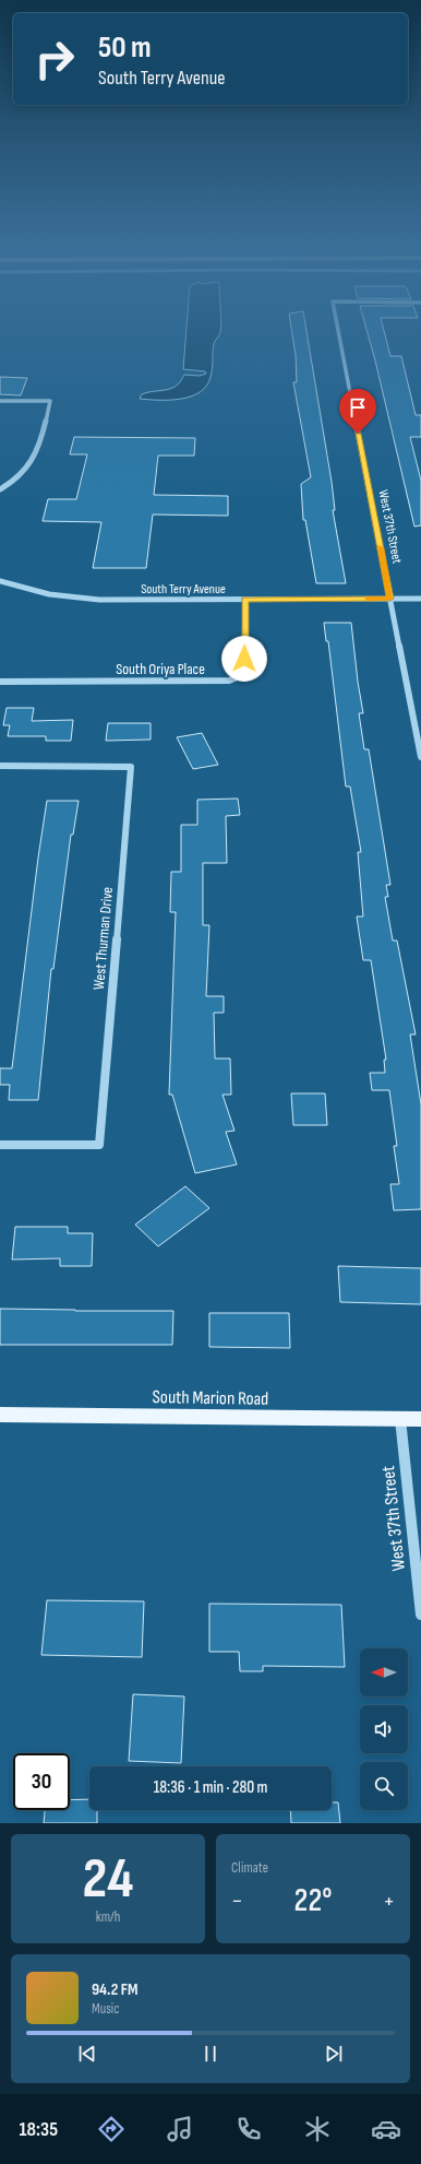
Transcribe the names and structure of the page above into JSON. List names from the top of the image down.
{
  "streets": {
    "main road": ["South Marion Road"],
    "street": [
      "West 37th Street",
      "South Terry Avenue",
      "South Oriya Place",
      "West Thurman Drive"
    ]
  },
  "crossings": [
    ["West 37th Street", "South Terry Avenue"],
    ["West 37th Street", "South Marion Road"],
    ["South Terry Avenue", "South Oriya Place"]
  ],
  "north": "left",
  "page": {
    "turn": ["50 m", "South Terry Avenue"],
    "limit": "30",
    "trip": "18:36 · 1 min · 280 m",
    "tile": [
      ["24", "km/h"],
      "Climate"
    ],
    "heat": ["−", "22°", "+"],
    "song": ["94.2 FM", "Music"],
    "tabs": "18:35"
  }
}
